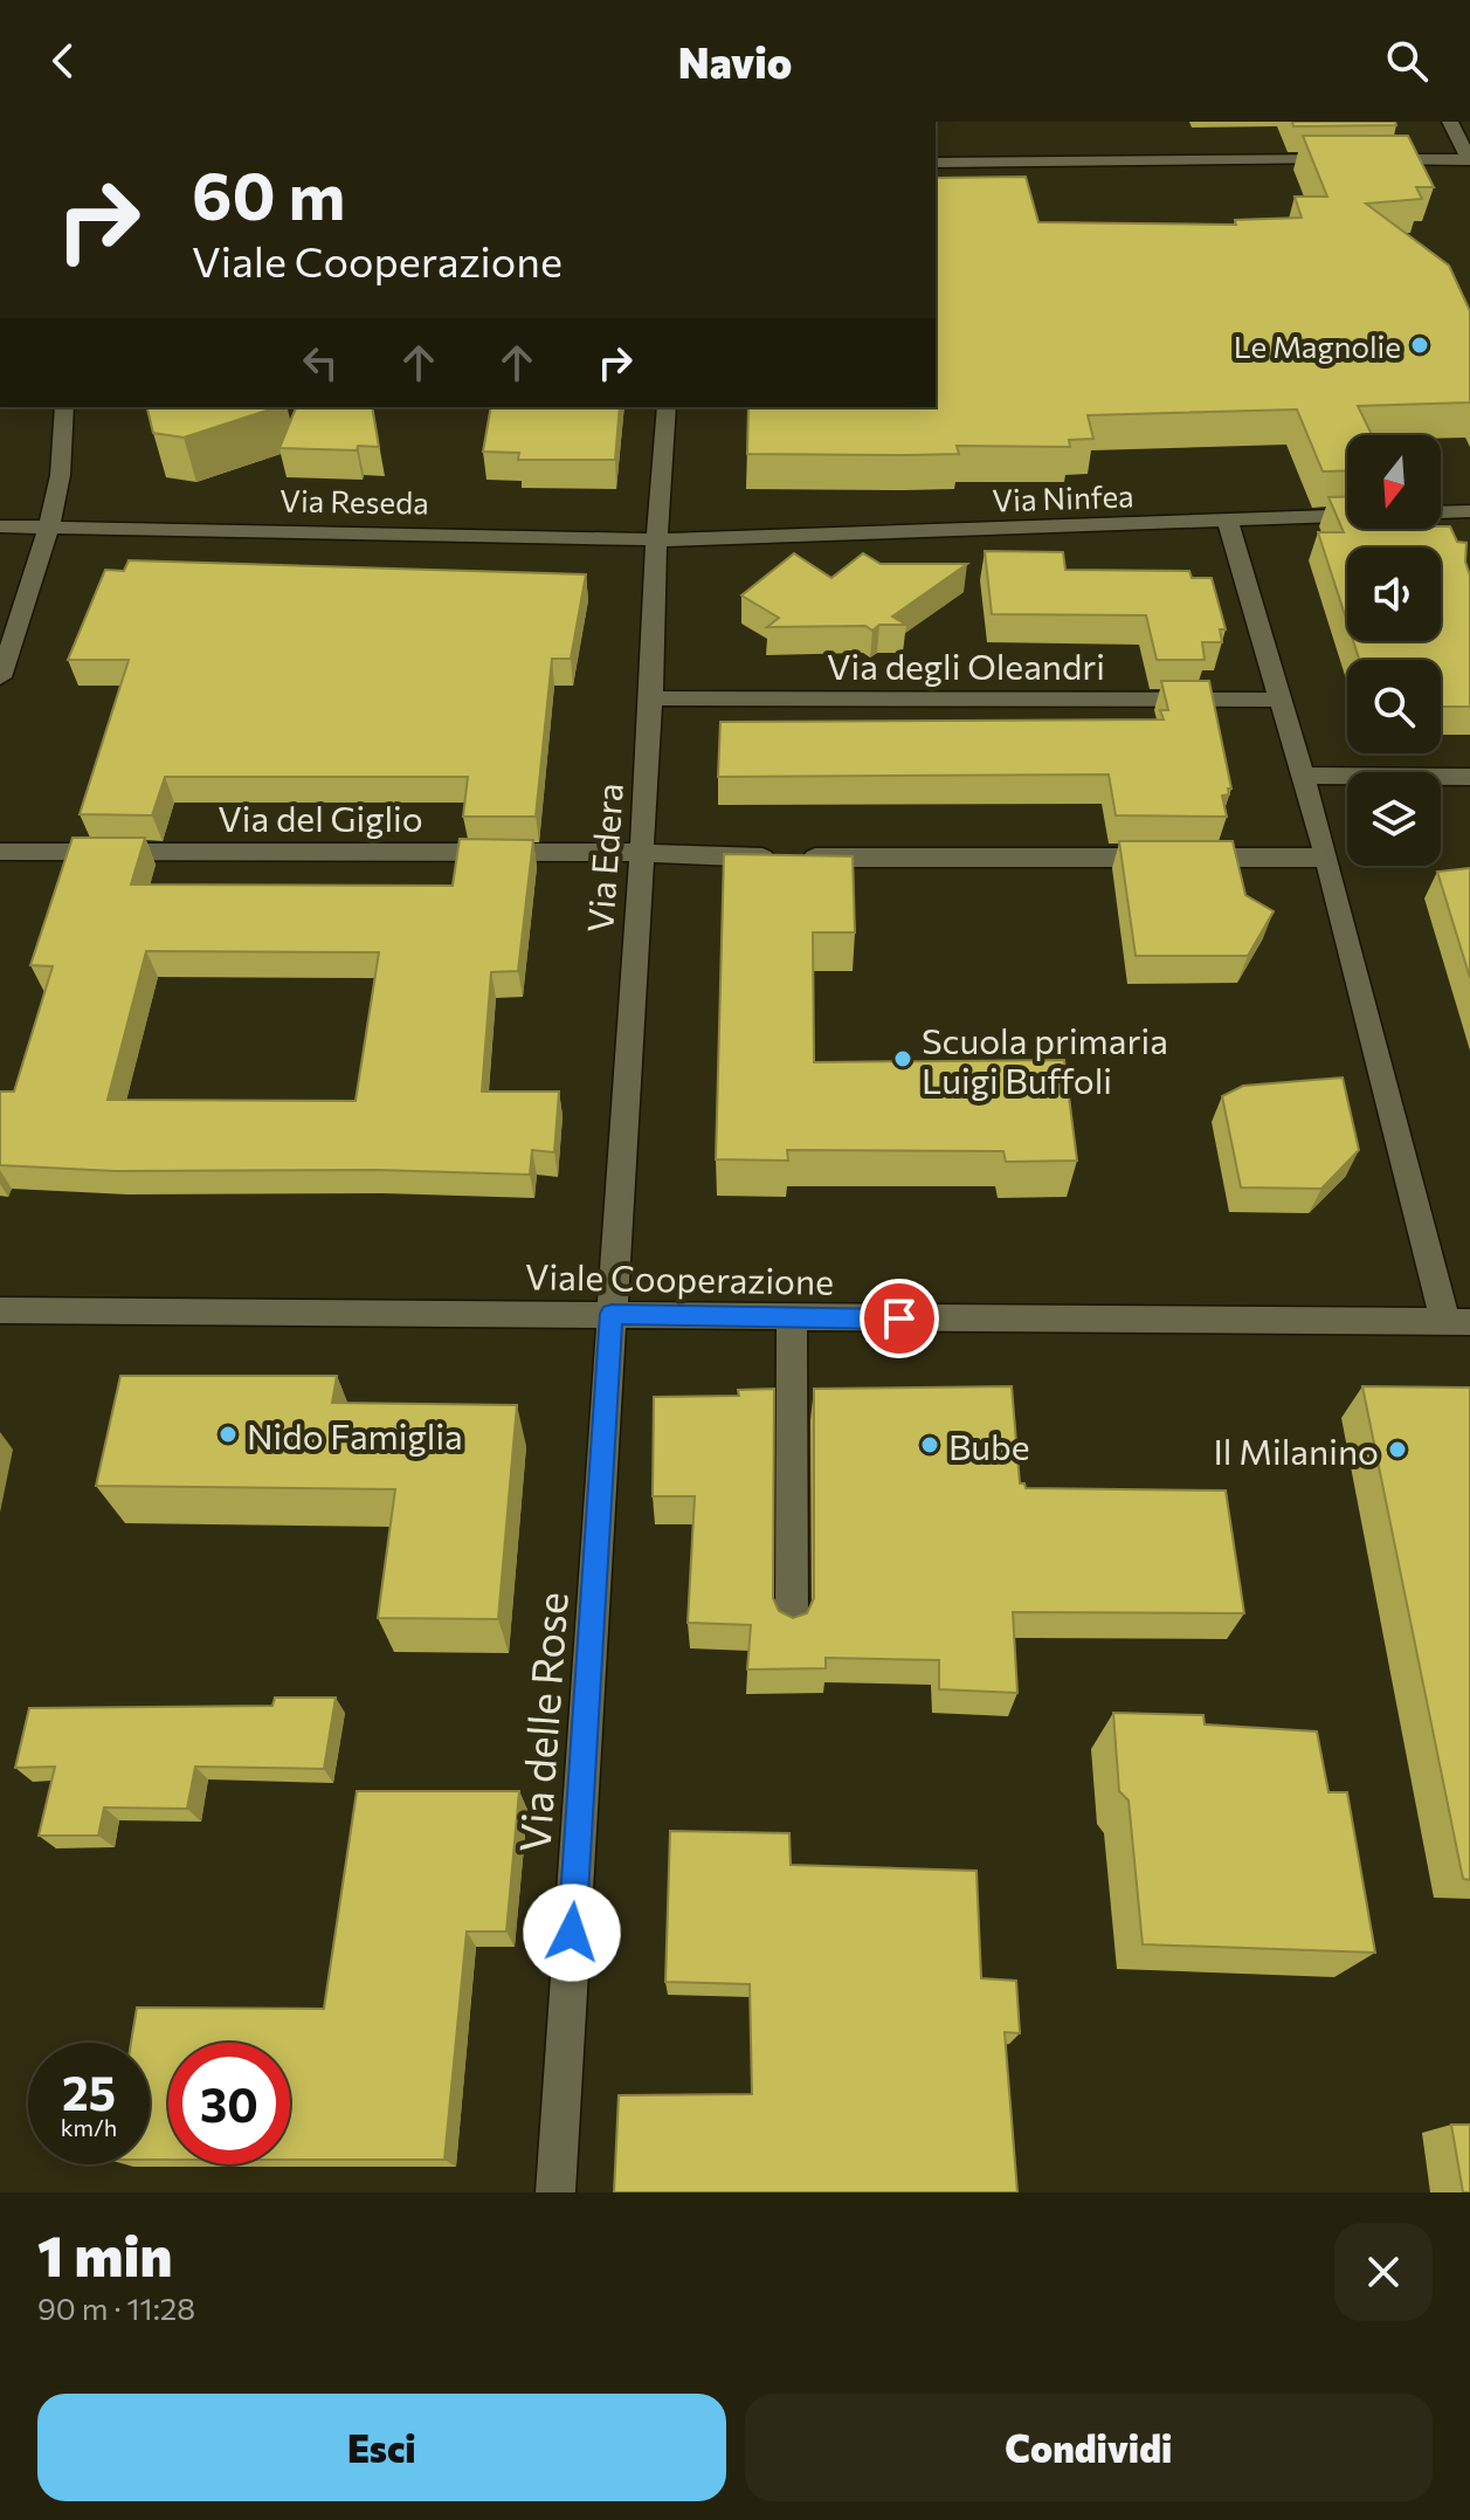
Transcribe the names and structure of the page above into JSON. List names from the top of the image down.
{
  "streets": {
    "street": [
      "Via Ninfea",
      "Via Reseda",
      "Via degli Oleandri",
      "Via del Giglio",
      "Via Edera",
      "Viale Cooperazione",
      "Via delle Rose"
    ]
  },
  "crossings": [
    ["Via Ninfea", "Via Reseda"],
    ["Via Ninfea", "Via Edera"],
    ["Via Reseda", "Via Edera"],
    ["Via degli Oleandri", "Via Edera"],
    ["Via del Giglio", "Via Edera"],
    ["Via Edera", "Viale Cooperazione"],
    ["Via Edera", "Via delle Rose"],
    ["Viale Cooperazione", "Via delle Rose"]
  ],
  "places": [
    "Le Magnolie",
    "Scuola primaria Luigi Buffoli",
    "Nido Famiglia",
    "Bube",
    "Il Milanino"
  ],
  "north": "bottom",
  "page": {
    "header": "Navio",
    "turn": ["60 m", "Viale Cooperazione"],
    "speed": "25 km/h",
    "limit": "30",
    "heading": ["1 min", "90 m · 11:28"],
    "buttons": ["Esci", "Condividi"]
  }
}
